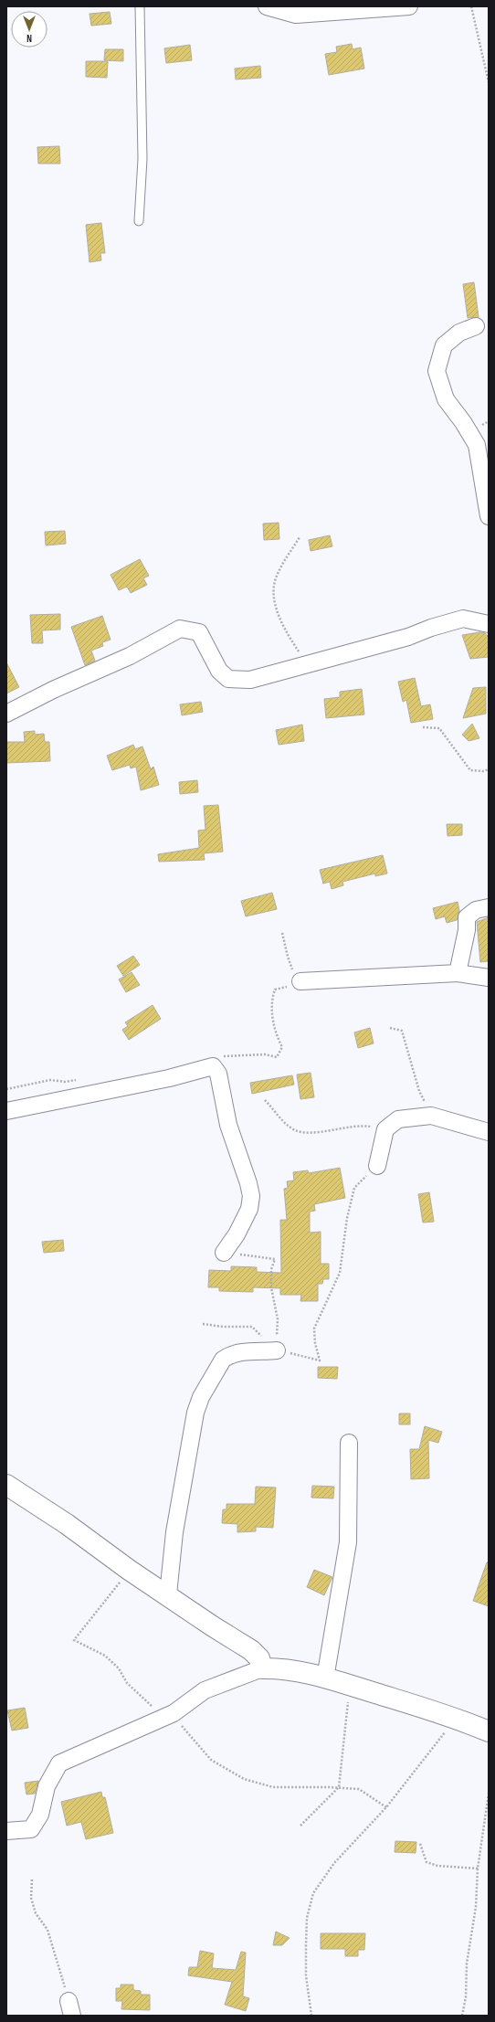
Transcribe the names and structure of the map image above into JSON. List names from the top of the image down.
{
  "north": "bottom"
}
